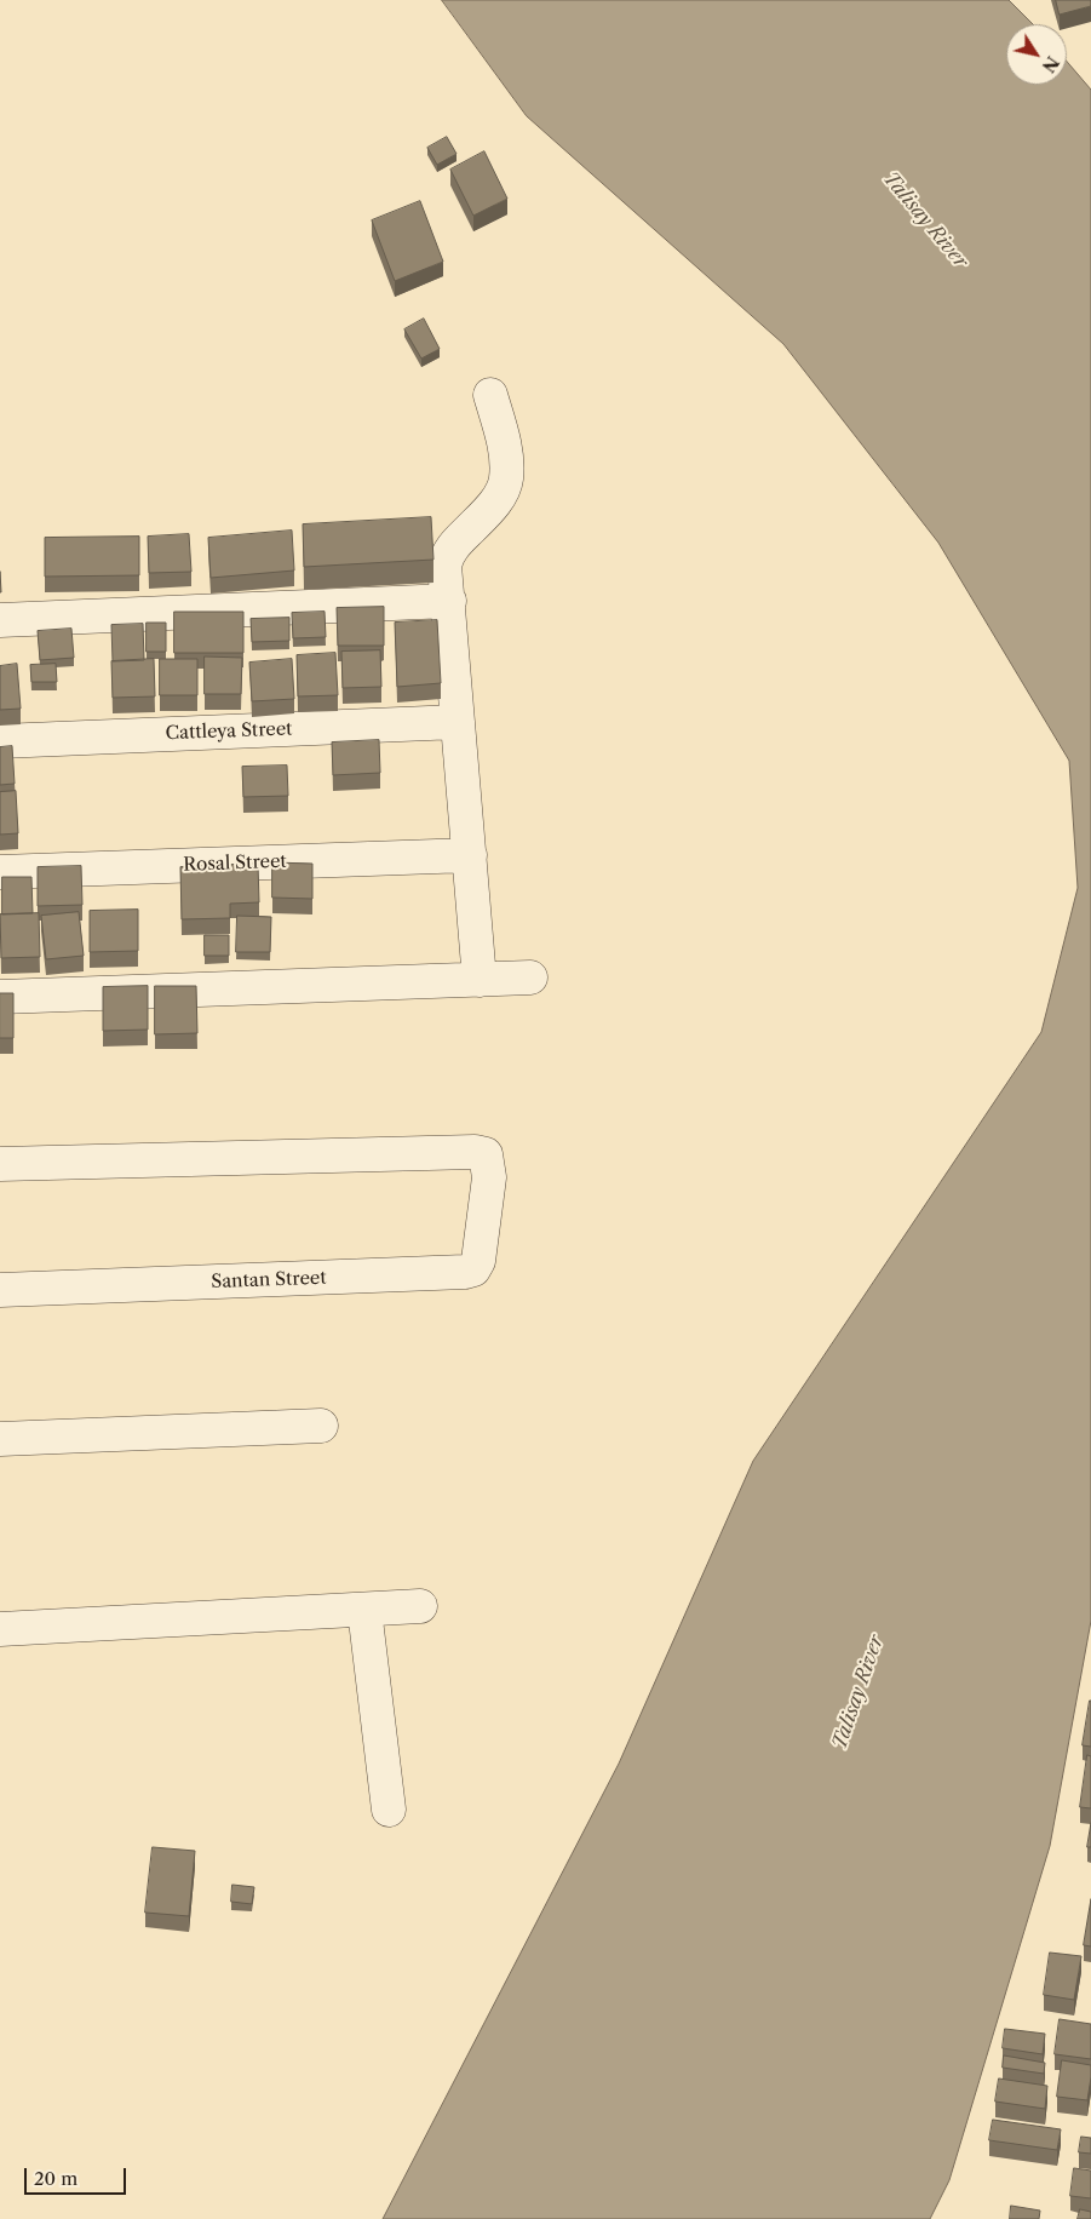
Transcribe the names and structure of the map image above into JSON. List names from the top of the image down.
{
  "streets": {
    "street": ["Cattleya Street", "Rosal Street", "Santan Street"]
  },
  "water": ["Talisay River"],
  "scale_bar": "20 m",
  "north": "bottom right"
}
